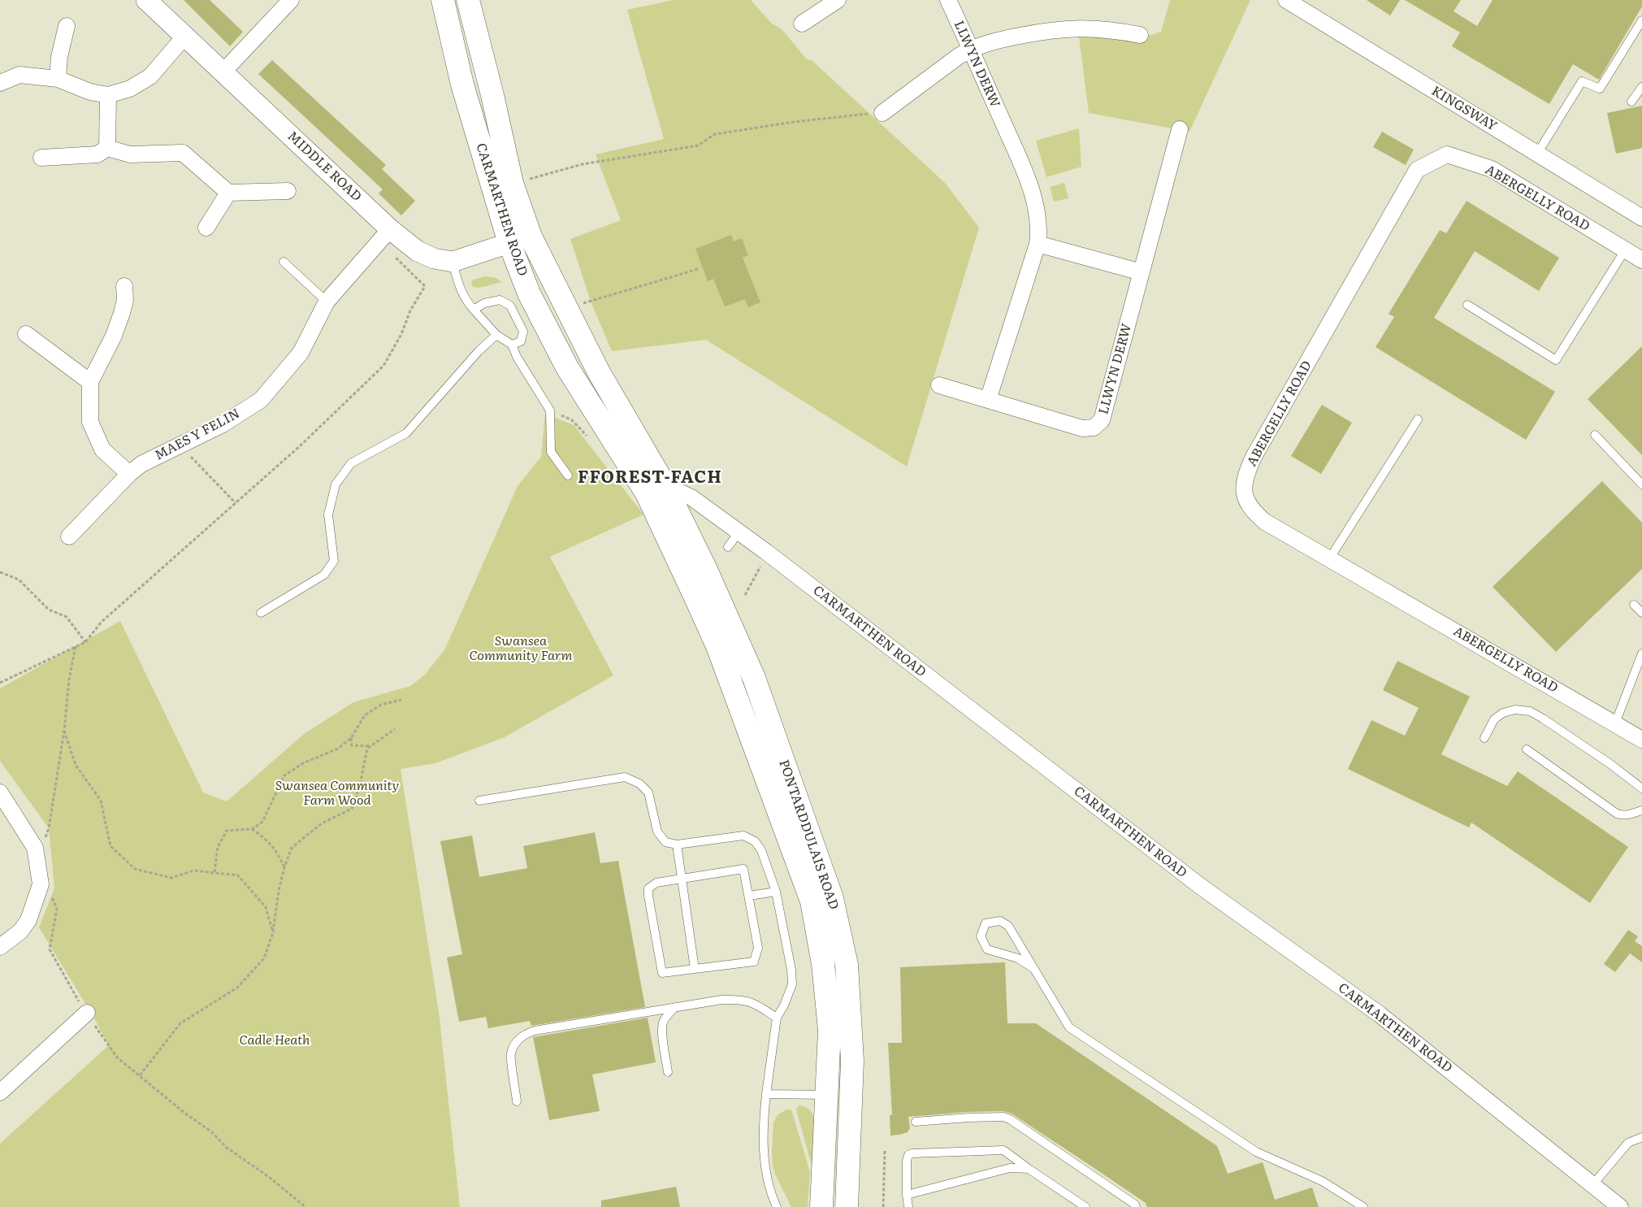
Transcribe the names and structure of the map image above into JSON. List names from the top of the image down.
{
  "streets": {
    "main road": ["CARMARTHEN ROAD", "PONTARDDULAIS ROAD"],
    "street": [
      "LLWYN DERW",
      "KINGSWAY",
      "MIDDLE ROAD",
      "ABERGELLY ROAD",
      "MAES Y FELIN"
    ]
  },
  "crossings": [
    ["MIDDLE ROAD", "CARMARTHEN ROAD"],
    ["MIDDLE ROAD", "MAES Y FELIN"],
    ["CARMARTHEN ROAD", "PONTARDDULAIS ROAD"]
  ],
  "districts": ["FFOREST-FACH"],
  "parks": ["Swansea Community Farm", "Swansea Community Farm Wood", "Cadle Heath"]
}
